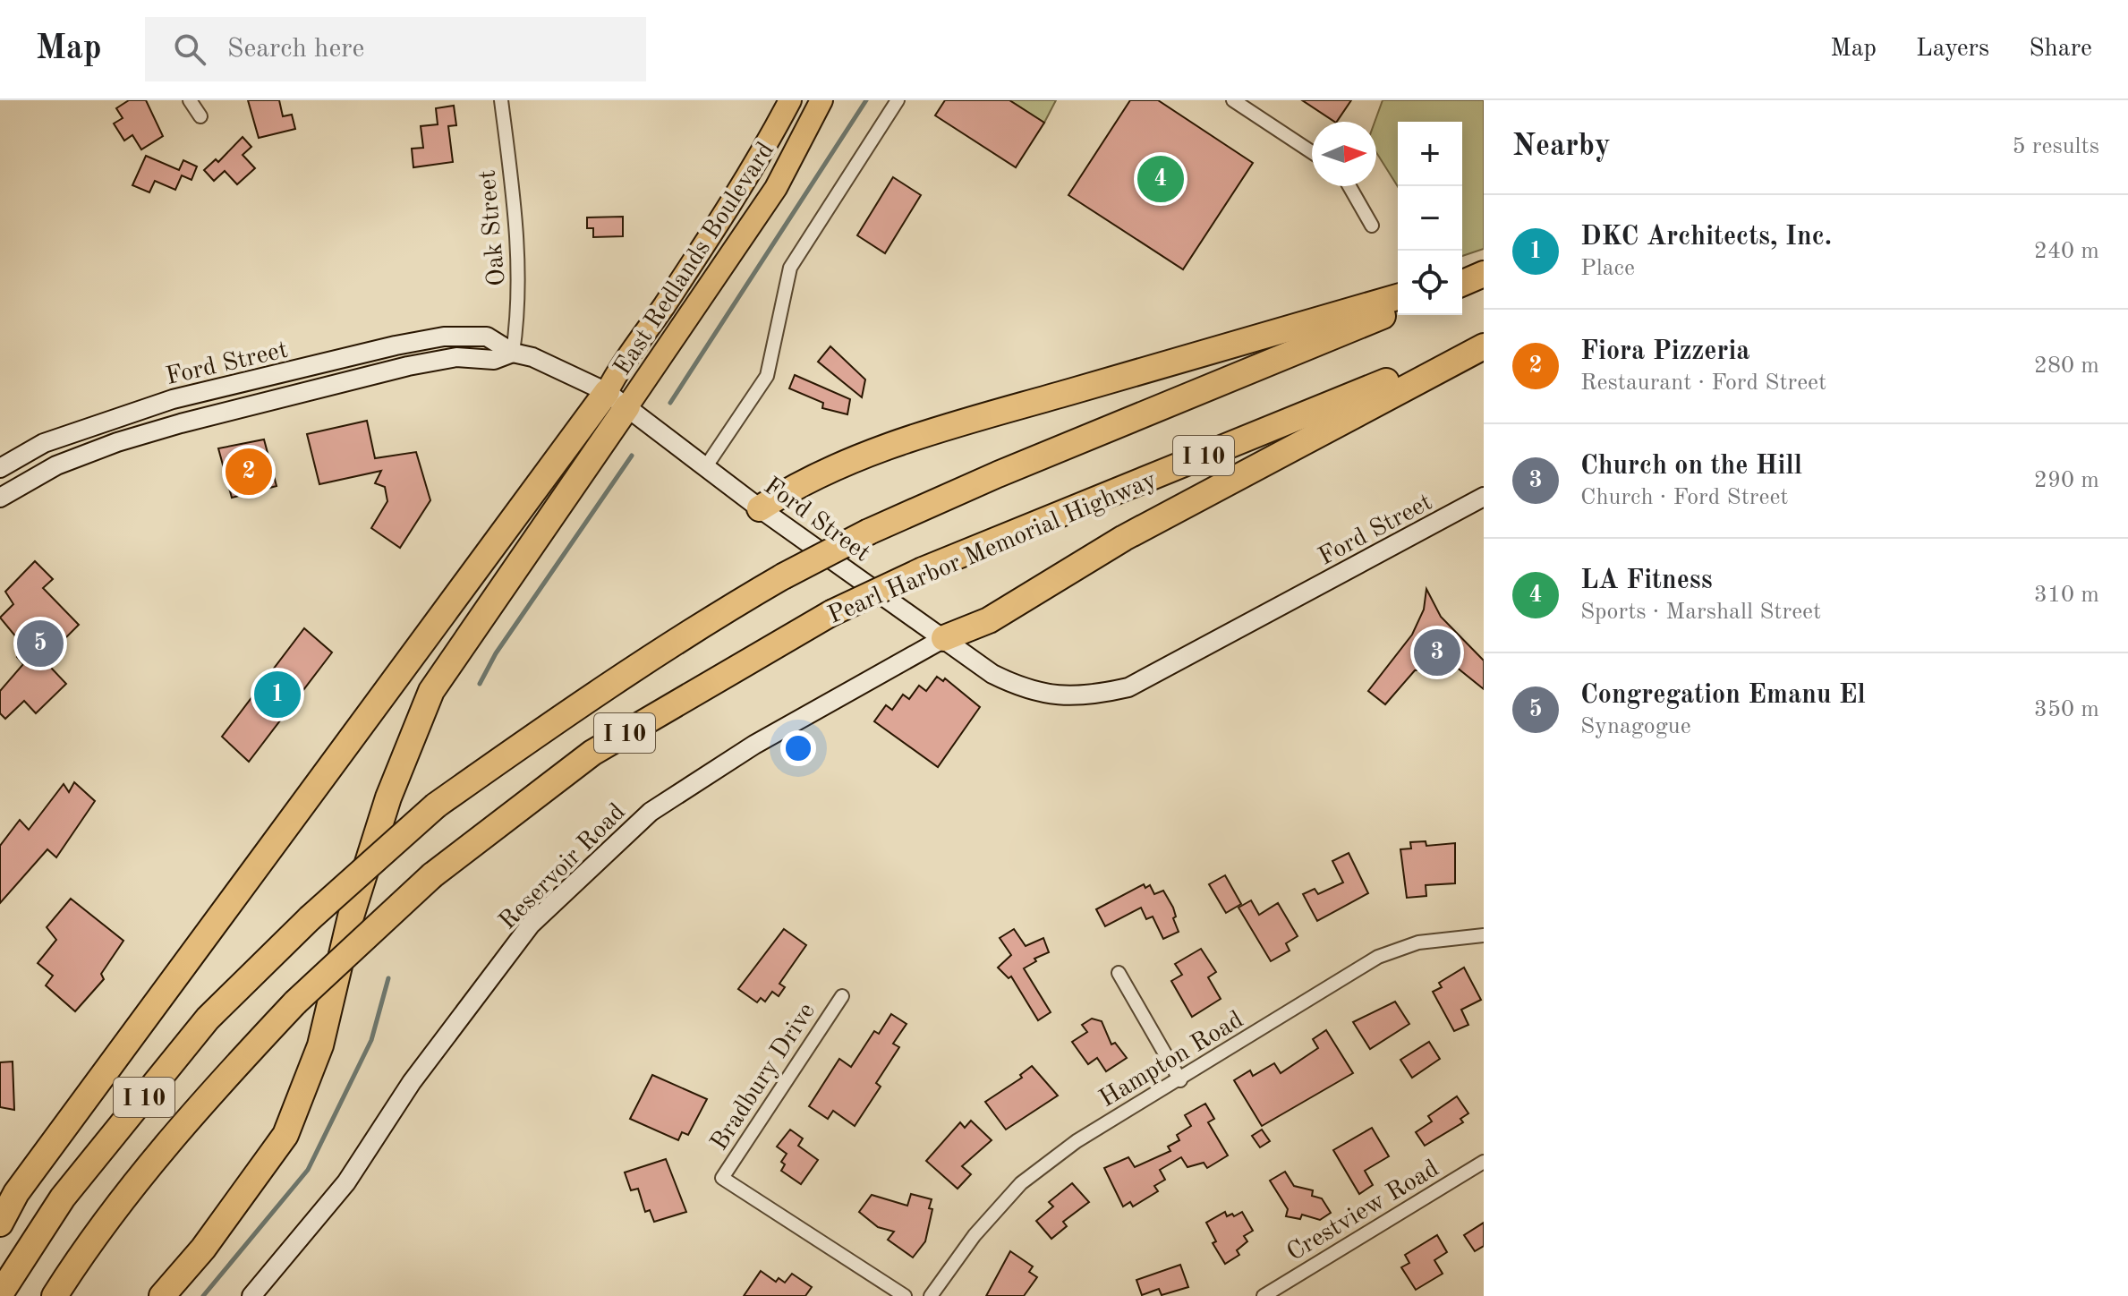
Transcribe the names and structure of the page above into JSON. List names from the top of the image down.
{
  "streets": {
    "highway": ["I 10", "Pearl Harbor Memorial Highway"],
    "main road": ["East Redlands Boulevard"],
    "street": [
      "Oak Street",
      "Ford Street",
      "Reservoir Road",
      "Hampton Road",
      "Bradbury Drive",
      "Crestview Road"
    ]
  },
  "crossings": [
    ["Oak Street", "Ford Street"],
    ["East Redlands Boulevard", "Ford Street"],
    ["Ford Street", "Reservoir Road"]
  ],
  "north": "right",
  "page": {
    "header": "Map",
    "search": "Search here",
    "nav": ["Map", "Layers", "Share"],
    "heading": ["Nearby", "5 results"],
    "map_buttons": ["+", "−"],
    "pins": [
      "4",
      "2",
      "5",
      "3",
      "1"
    ],
    "list": [
      {
        "mark": "1",
        "name": "DKC Architects, Inc.",
        "note": "Place",
        "value": "240 m"
      },
      {
        "mark": "2",
        "name": "Fiora Pizzeria",
        "note": "Restaurant · Ford Street",
        "value": "280 m"
      },
      {
        "mark": "3",
        "name": "Church on the Hill",
        "note": "Church · Ford Street",
        "value": "290 m"
      },
      {
        "mark": "4",
        "name": "LA Fitness",
        "note": "Sports · Marshall Street",
        "value": "310 m"
      },
      {
        "mark": "5",
        "name": "Congregation Emanu El",
        "note": "Synagogue",
        "value": "350 m"
      }
    ]
  }
}
